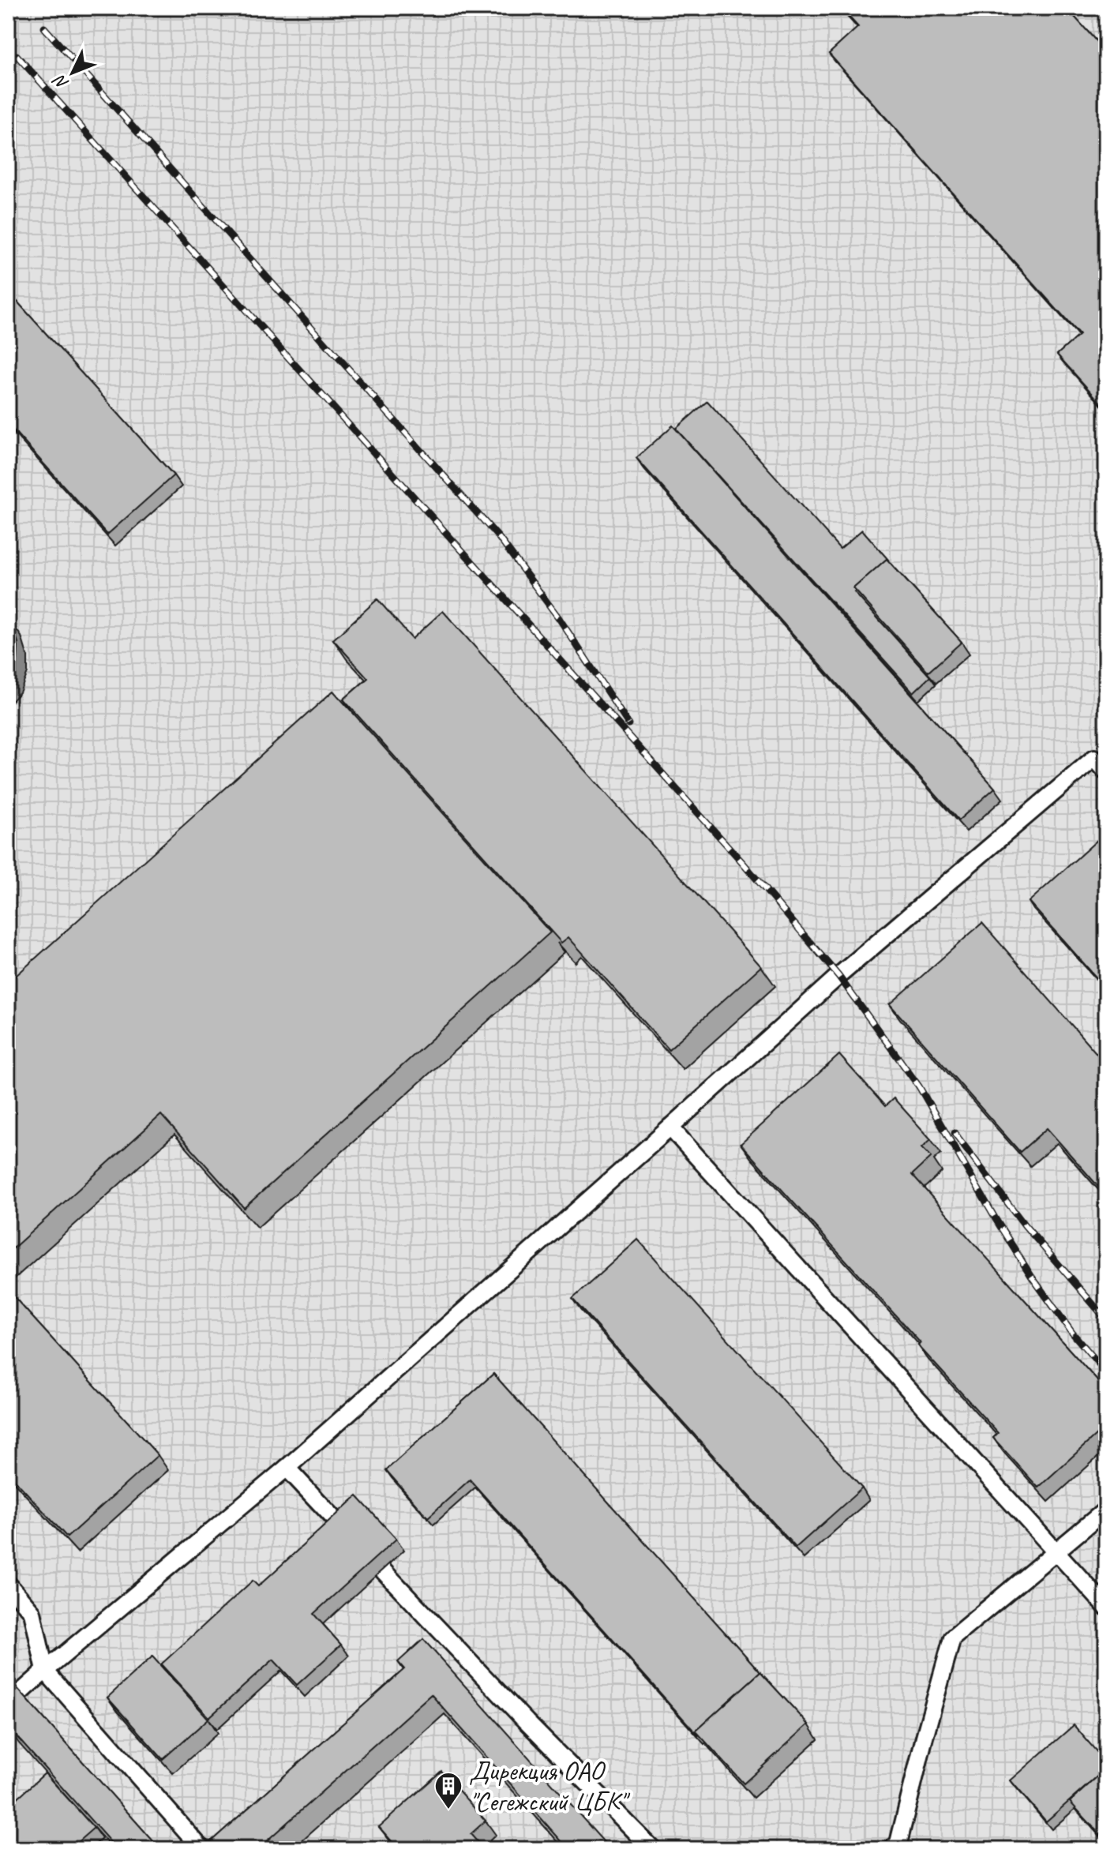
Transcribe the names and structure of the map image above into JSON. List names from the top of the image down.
{
  "places": {
    "building": ["Дирекция ОАО \"Сегежский ЦБК\""]
  },
  "north": "bottom left"
}
